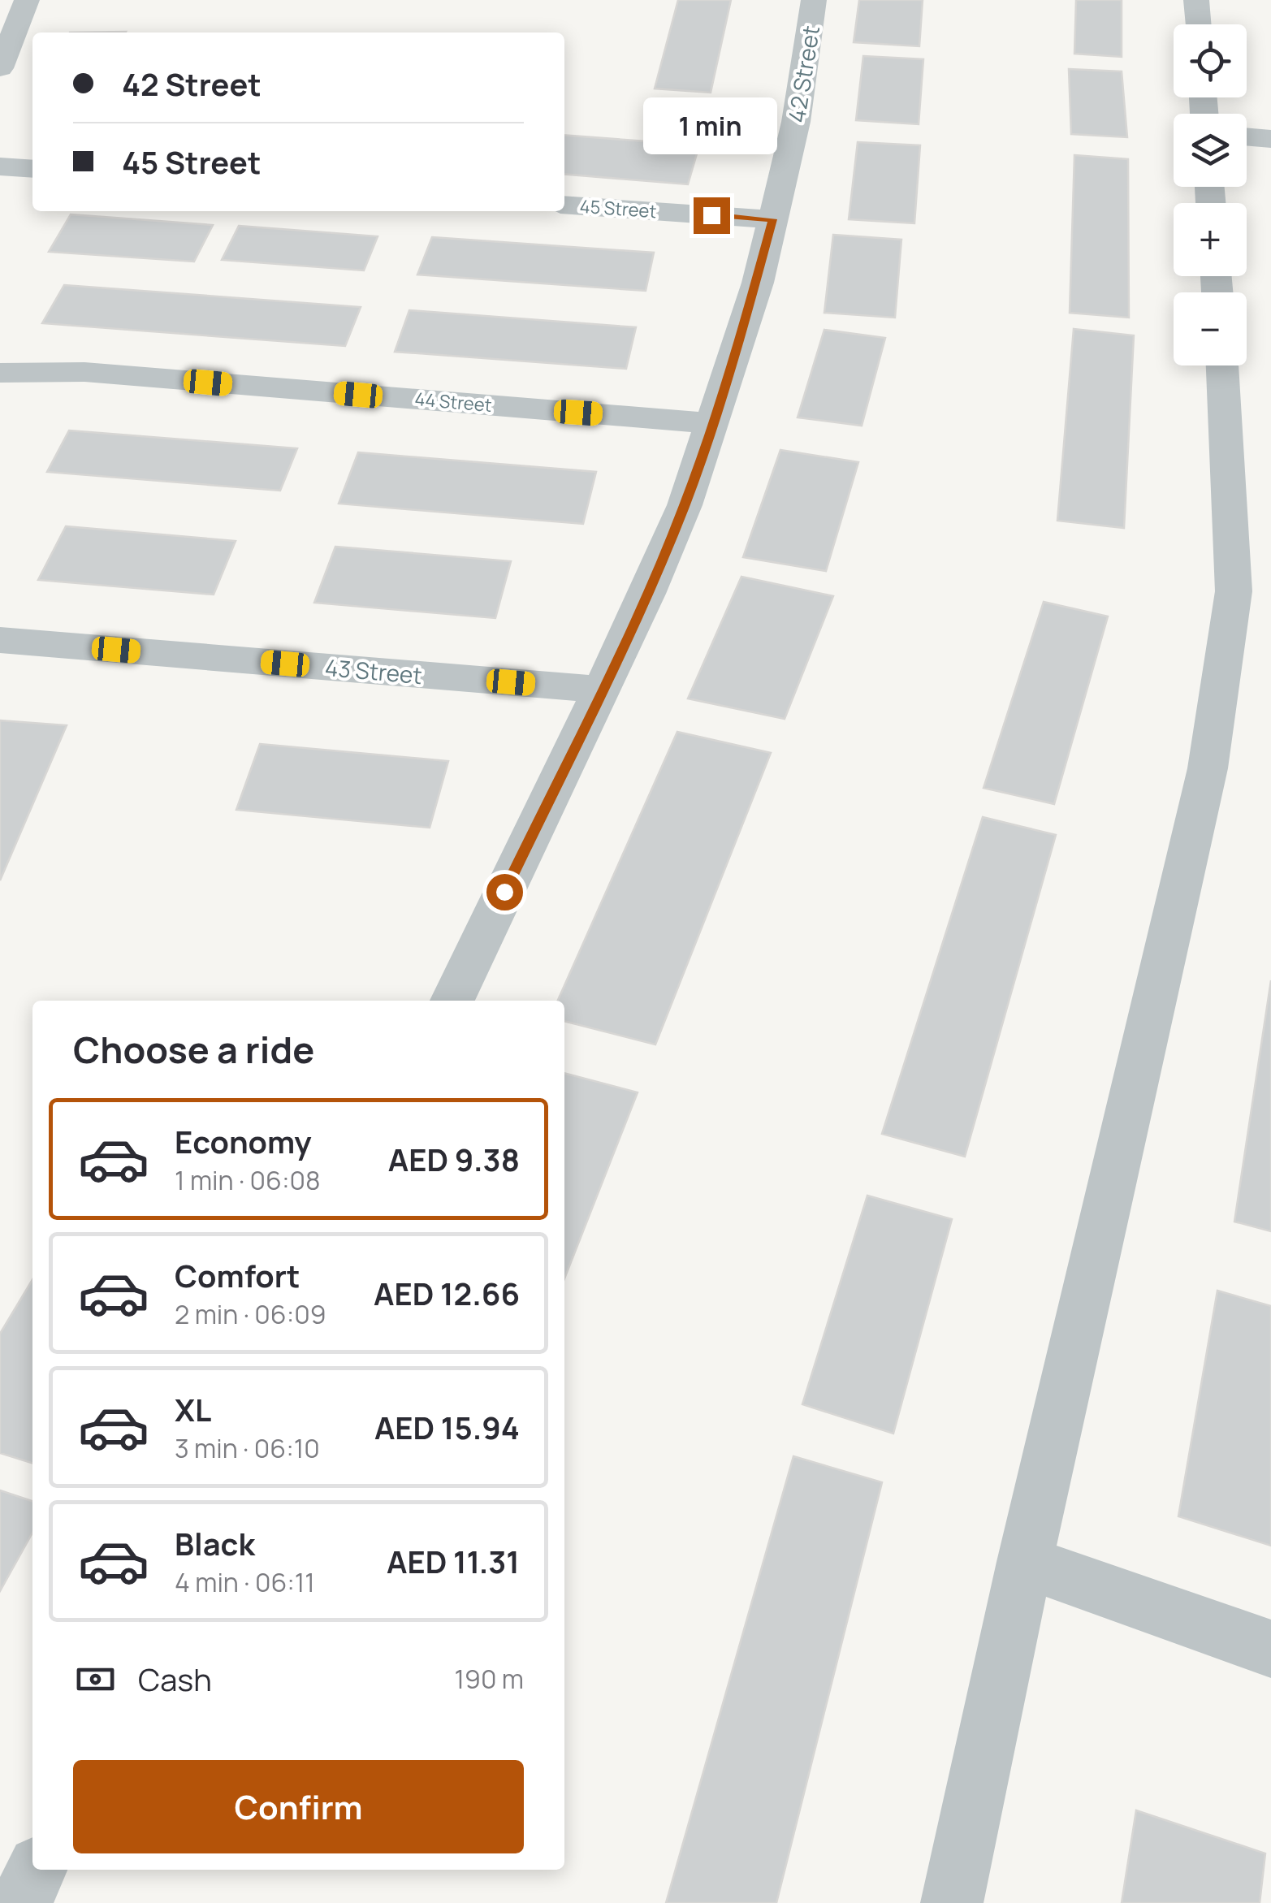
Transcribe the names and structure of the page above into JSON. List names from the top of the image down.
{
  "streets": {
    "street": [
      "42 Street",
      "45 Street",
      "44 Street",
      "43 Street"
    ]
  },
  "crossings": [
    ["42 Street", "45 Street"],
    ["42 Street", "44 Street"],
    ["42 Street", "43 Street"]
  ],
  "page": {
    "map_buttons": ["+", "−"],
    "banner": ["42 Street", "45 Street"],
    "bubble": "1 min",
    "heading": "Choose a ride",
    "list": [
      {
        "name": "Economy",
        "note": "1 min · 06:08",
        "value": "AED 9.38"
      },
      {
        "name": "Comfort",
        "note": "2 min · 06:09",
        "value": "AED 12.66"
      },
      {
        "name": "XL",
        "note": "3 min · 06:10",
        "value": "AED 15.94"
      },
      {
        "name": "Black",
        "note": "4 min · 06:11",
        "value": "AED 11.31"
      }
    ],
    "pay": ["Cash", "190 m"],
    "buttons": "Confirm"
  }
}
